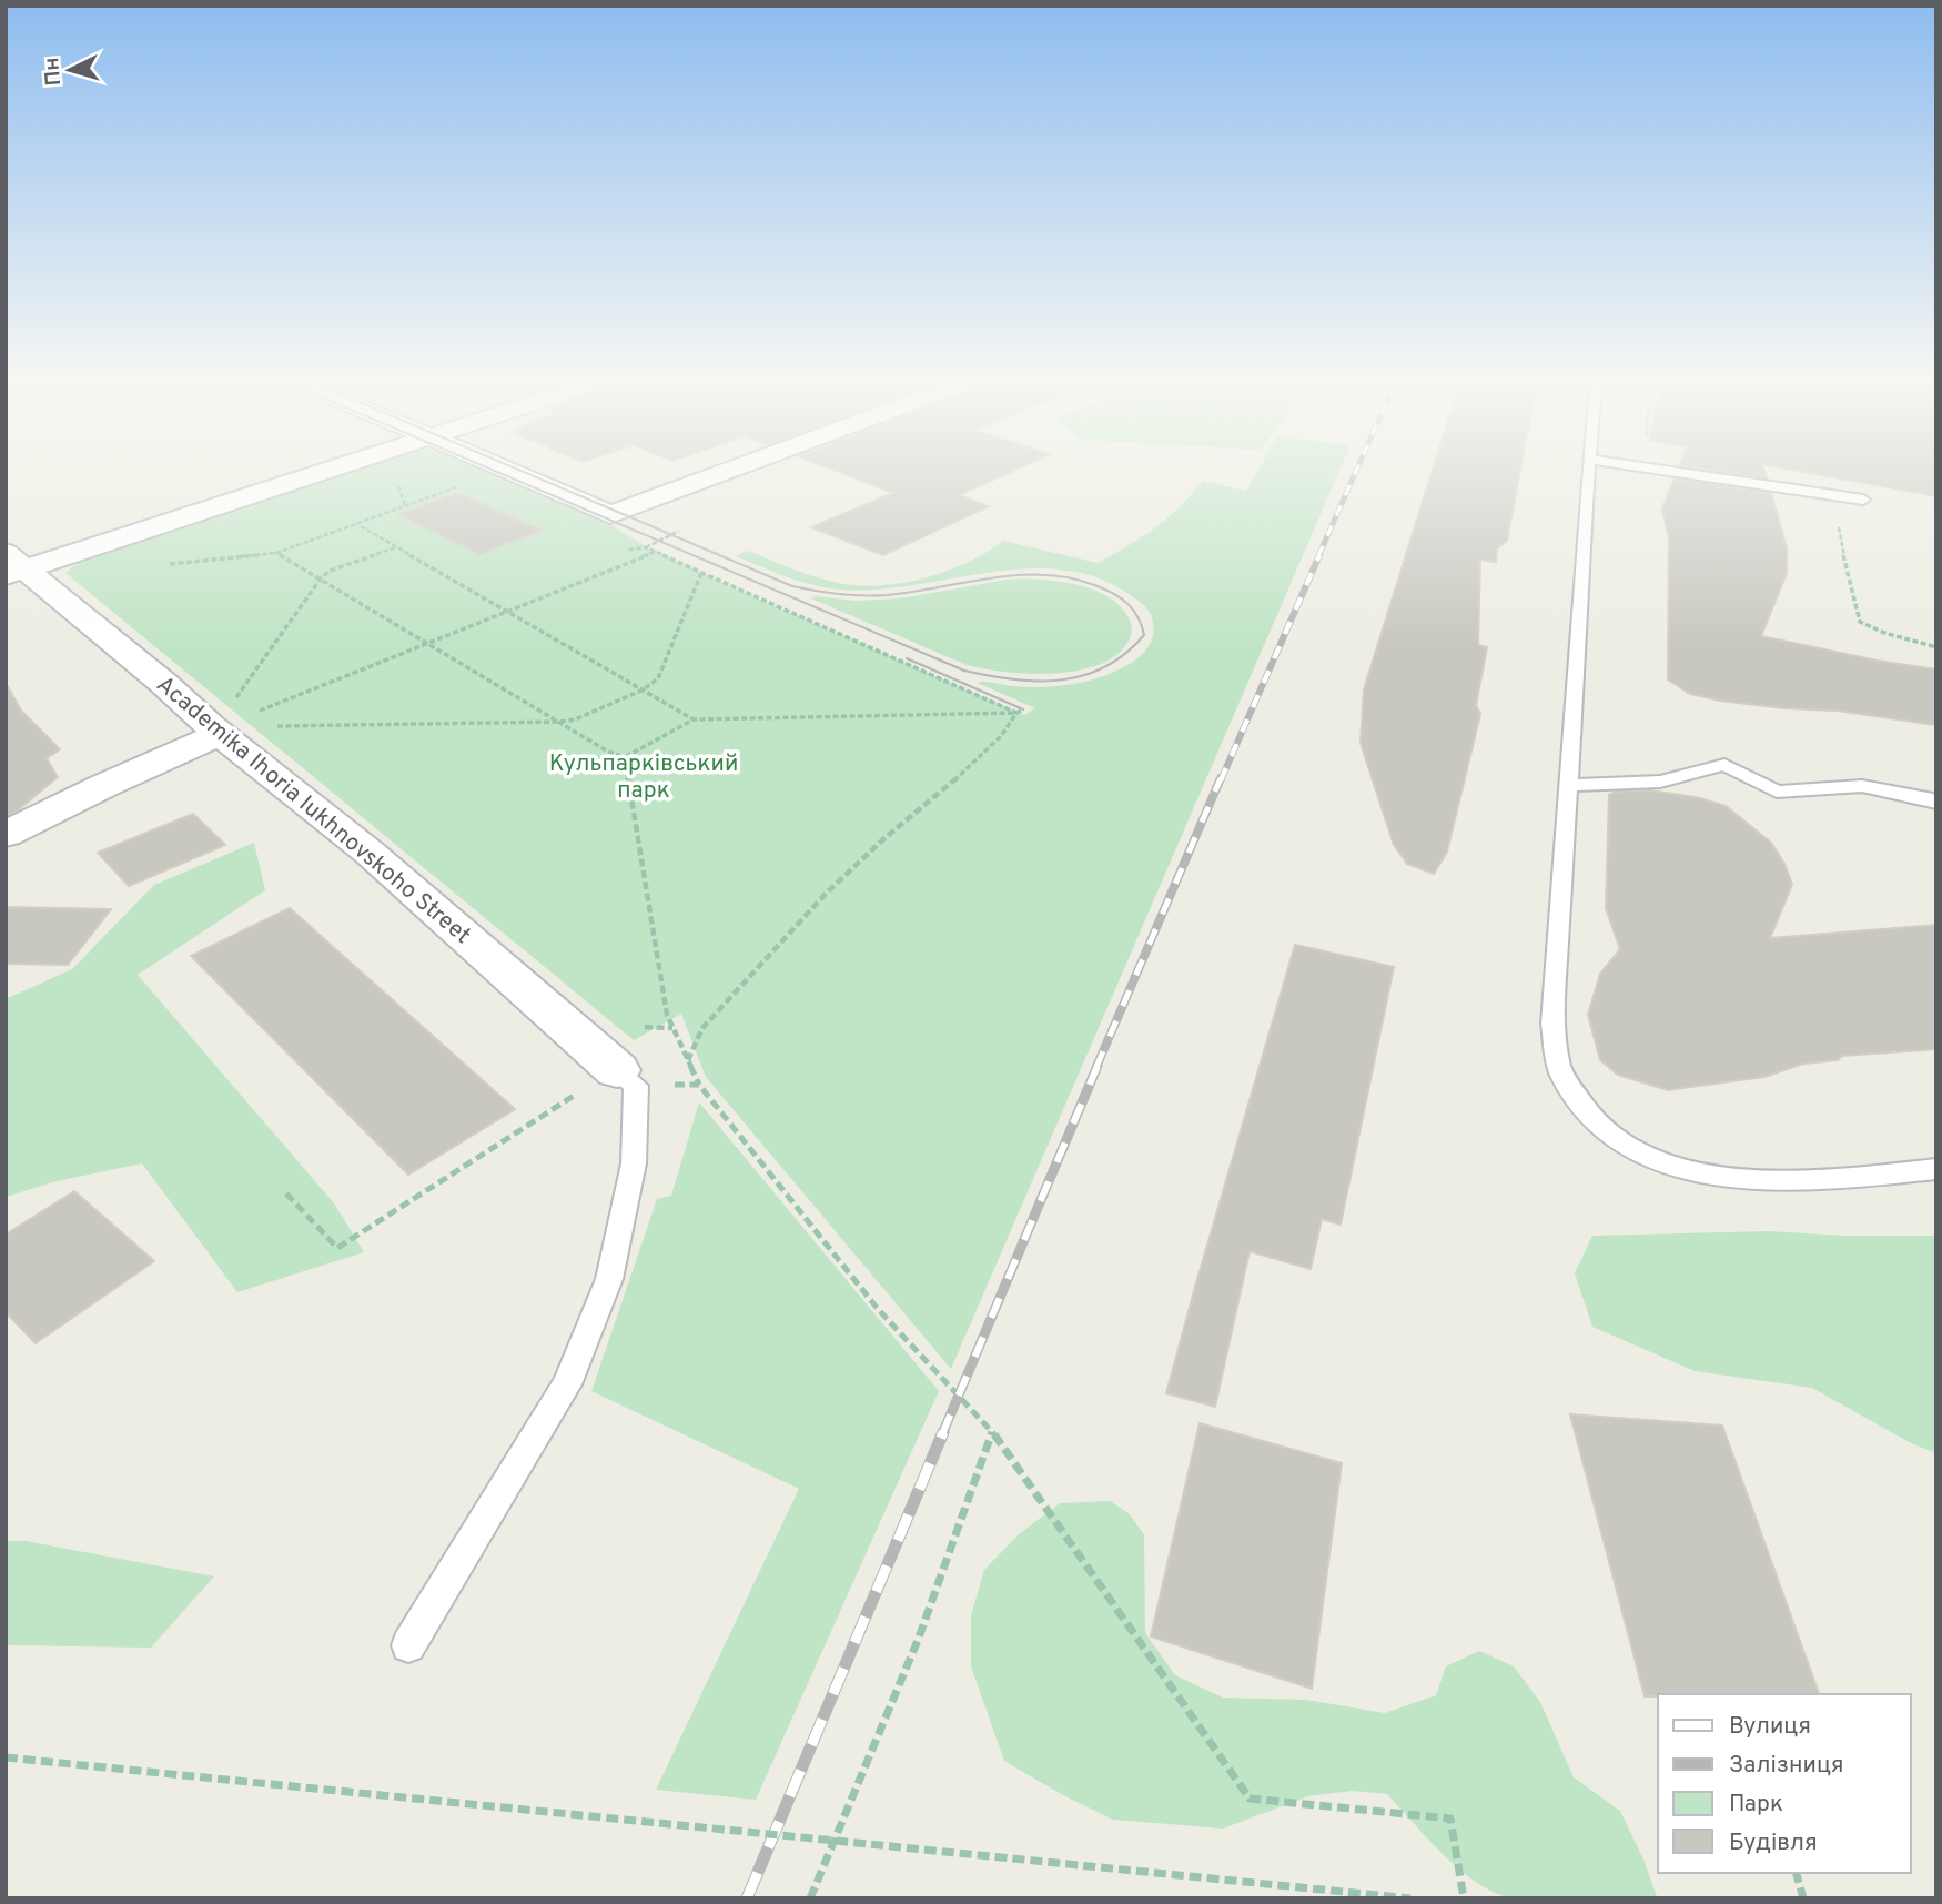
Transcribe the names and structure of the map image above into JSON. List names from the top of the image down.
{
  "streets": {
    "street": ["Academika Ihoria Iukhnovskoho Street"]
  },
  "parks": ["Кульпарківський парк"],
  "legend": [
    "Вулиця",
    "Залізниця",
    "Парк",
    "Будівля"
  ],
  "north": "left"
}
